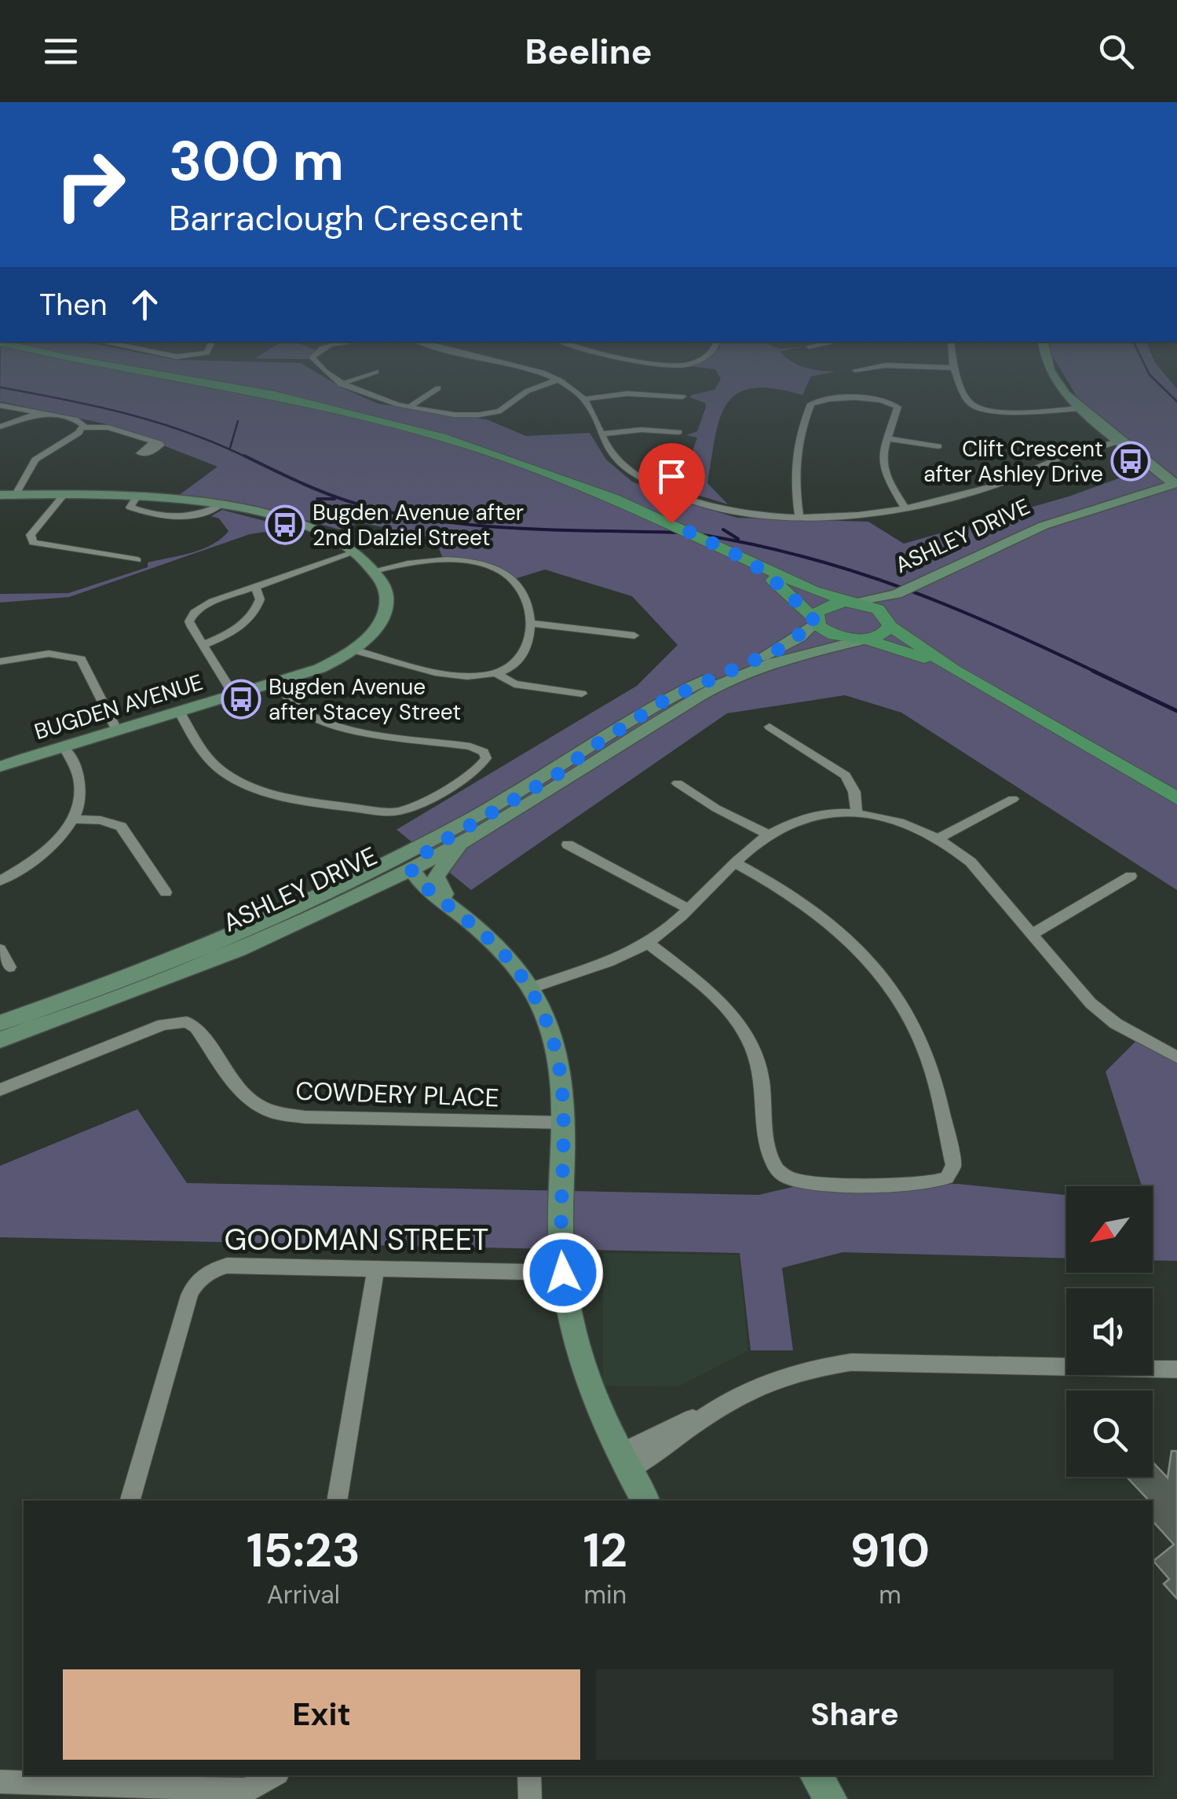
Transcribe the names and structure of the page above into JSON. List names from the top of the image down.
{
  "streets": {
    "main road": ["ASHLEY DRIVE", "BUGDEN AVENUE"],
    "street": ["COWDERY PLACE", "GOODMAN STREET"]
  },
  "places": {
    "bus stop": ["Clift Crescent after Ashley Drive", "Bugden Avenue after 2nd Dalziel Street", "Bugden Avenue after Stacey Street"]
  },
  "north": "bottom left",
  "page": {
    "header": "Beeline",
    "turn": ["300 m", "Barraclough Crescent"],
    "then": "Then",
    "eta": [
      "15:23",
      "Arrival",
      "12",
      "min",
      "910",
      "m"
    ],
    "buttons": ["Exit", "Share"]
  }
}
